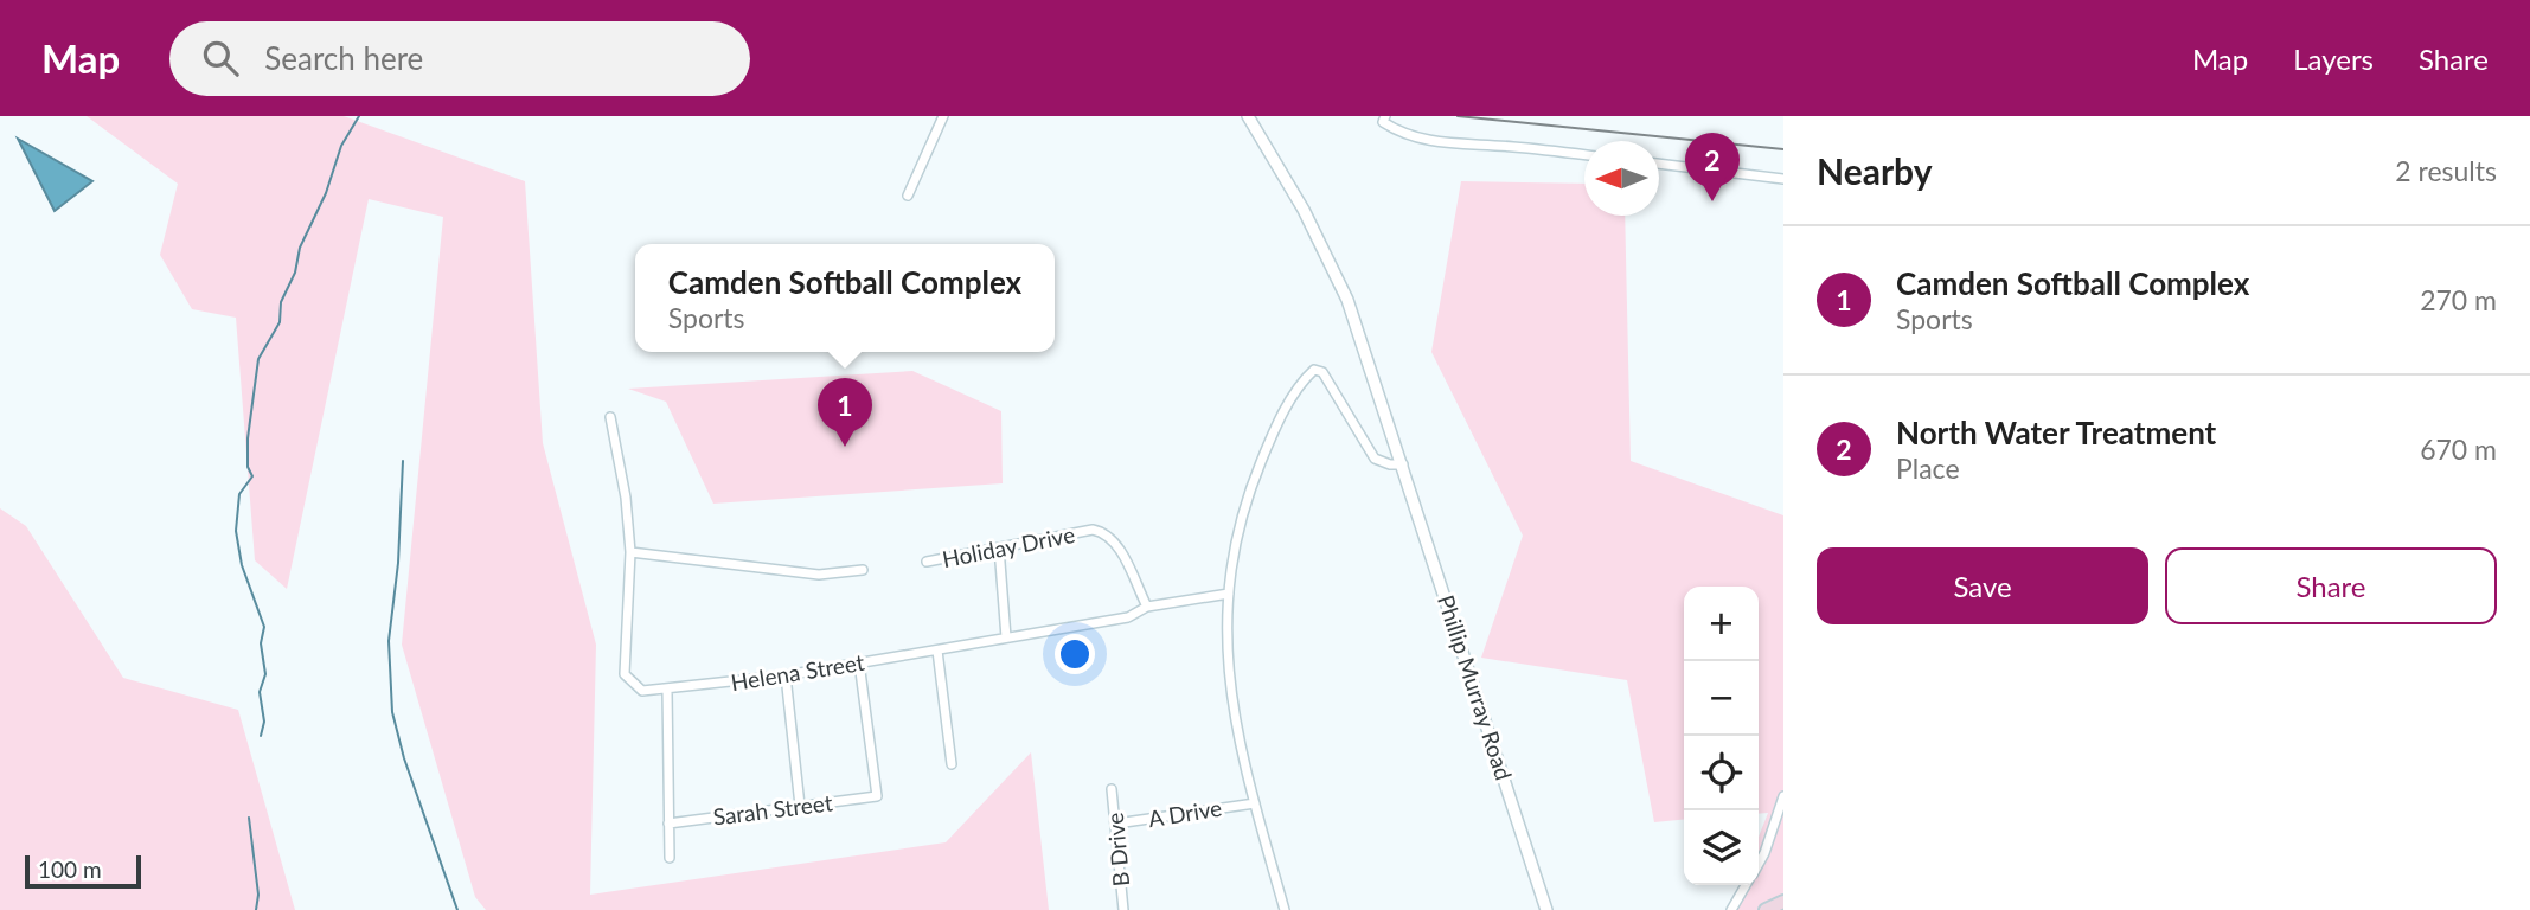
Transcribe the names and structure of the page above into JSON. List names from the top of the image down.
{
  "streets": {
    "street": [
      "Holiday Drive",
      "Helena Street",
      "Phillip Murray Road",
      "Sarah Street",
      "A Drive",
      "B Drive"
    ]
  },
  "crossings": [
    ["Holiday Drive", "Helena Street"],
    ["Helena Street", "Sarah Street"],
    ["A Drive", "B Drive"]
  ],
  "scale_bar": "100 m",
  "north": "left",
  "page": {
    "header": "Map",
    "search": "Search here",
    "nav": ["Map", "Layers", "Share"],
    "heading": ["Nearby", "2 results"],
    "pins": ["2", "1"],
    "list": [
      {
        "mark": "1",
        "name": "Camden Softball Complex",
        "note": "Sports",
        "value": "270 m"
      },
      {
        "mark": "2",
        "name": "North Water Treatment",
        "note": "Place",
        "value": "670 m"
      }
    ],
    "popup": ["Camden Softball Complex", "Sports"],
    "buttons": ["Save", "Share"],
    "map_buttons": ["+", "−"],
    "scale": "100 m"
  }
}
